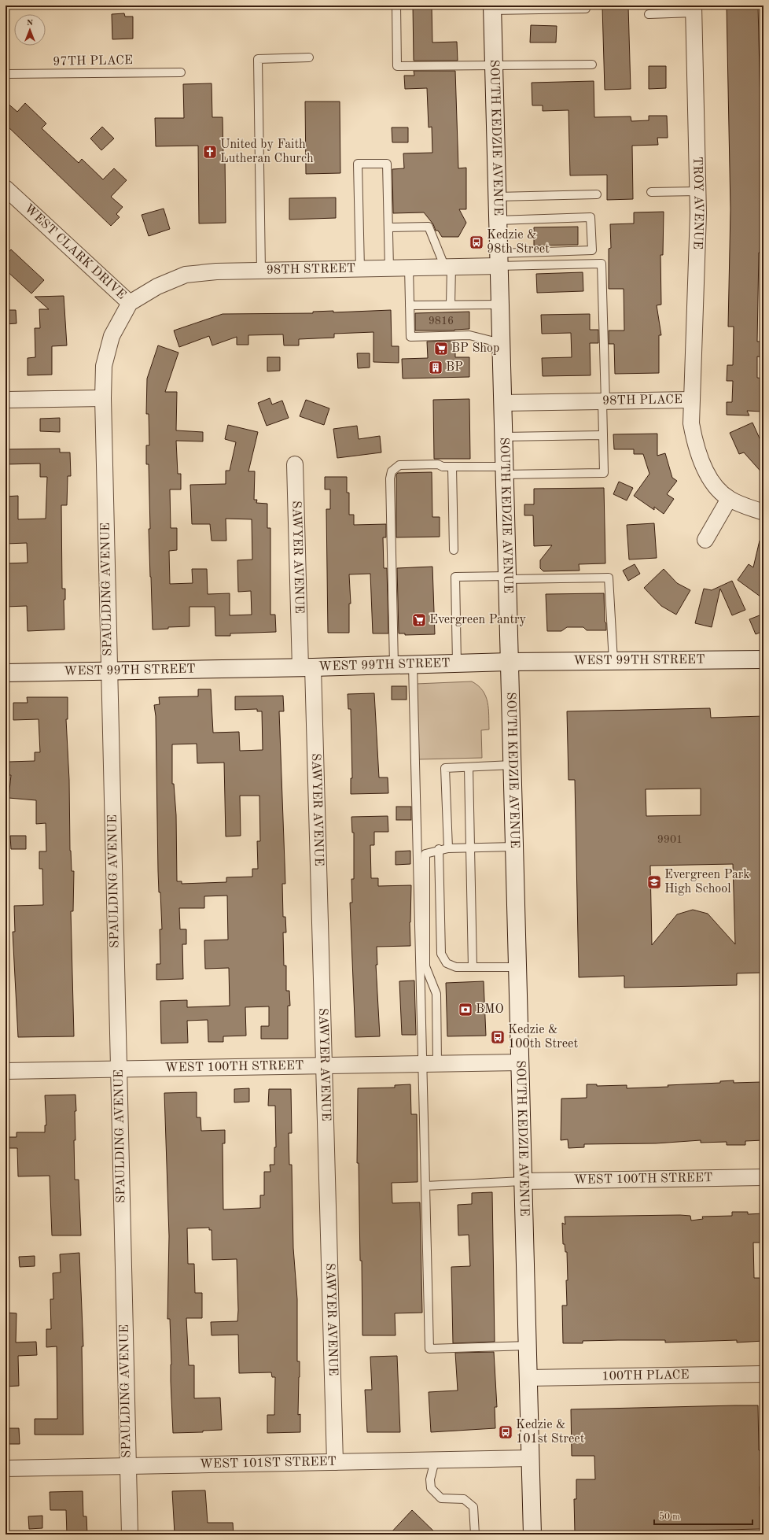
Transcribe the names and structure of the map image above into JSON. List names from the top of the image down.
{
  "streets": {
    "main road": ["SOUTH KEDZIE AVENUE", "WEST 99TH STREET"],
    "street": [
      "TROY AVENUE",
      "WEST CLARK DRIVE",
      "98TH STREET",
      "98TH PLACE",
      "SAWYER AVENUE",
      "SPAULDING AVENUE",
      "WEST 100TH STREET",
      "100TH PLACE",
      "WEST 101ST STREET"
    ],
    "lane": ["97TH PLACE"]
  },
  "crossings": [
    ["SOUTH KEDZIE AVENUE", "98TH STREET"],
    ["SOUTH KEDZIE AVENUE", "98TH PLACE"],
    ["SOUTH KEDZIE AVENUE", "WEST 99TH STREET"],
    ["SOUTH KEDZIE AVENUE", "WEST 100TH STREET"],
    ["SOUTH KEDZIE AVENUE", "100TH PLACE"],
    ["SOUTH KEDZIE AVENUE", "WEST 101ST STREET"],
    ["TROY AVENUE", "98TH PLACE"],
    ["WEST CLARK DRIVE", "98TH STREET"],
    ["WEST CLARK DRIVE", "SPAULDING AVENUE"],
    ["98TH STREET", "SPAULDING AVENUE"],
    ["SAWYER AVENUE", "WEST 99TH STREET"],
    ["SAWYER AVENUE", "WEST 100TH STREET"],
    ["SAWYER AVENUE", "WEST 101ST STREET"],
    ["SPAULDING AVENUE", "WEST 99TH STREET"],
    ["SPAULDING AVENUE", "WEST 100TH STREET"],
    ["SPAULDING AVENUE", "WEST 101ST STREET"]
  ],
  "places": {
    "church": ["United by Faith Lutheran Church"],
    "bus stop": ["Kedzie & 98th Street", "Kedzie & 100th Street", "Kedzie & 101st Street"],
    "supermarket": ["BP Shop", "Evergreen Pantry"],
    "building": ["BP"],
    "school or university": ["Evergreen Park High School"],
    "bank": ["BMO"]
  },
  "house_numbers": ["9816", "9901"],
  "scale_bar": "50 m",
  "north": "top"
}
